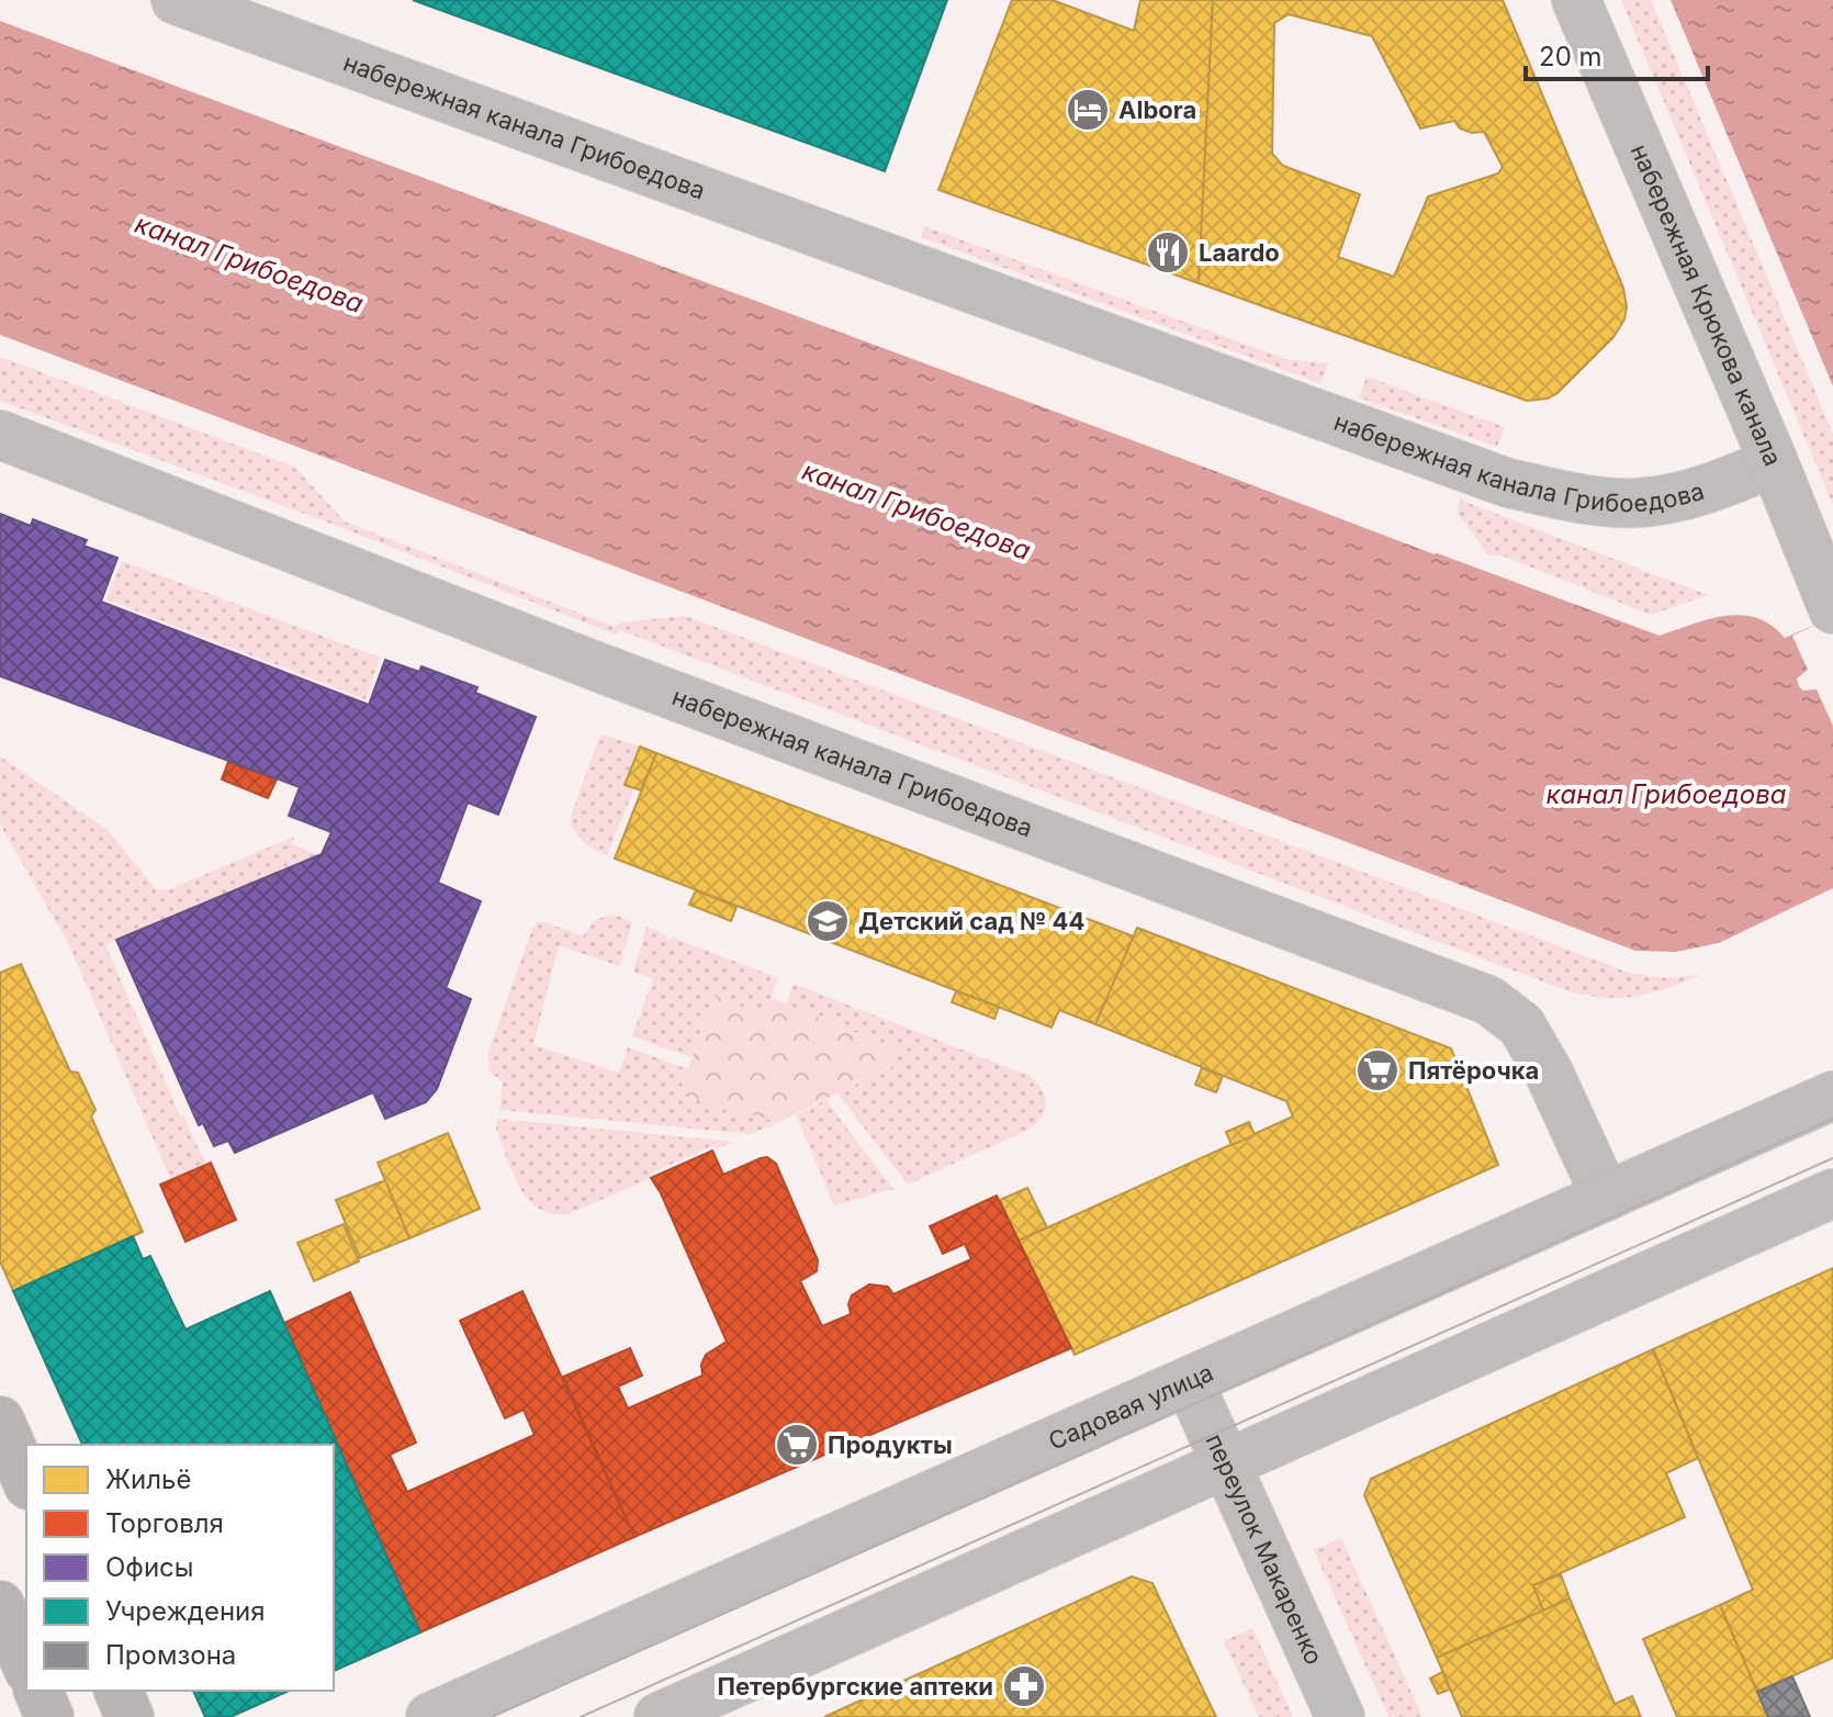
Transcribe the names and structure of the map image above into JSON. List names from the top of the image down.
{
  "streets": {
    "street": [
      "набережная канала Грибоедова",
      "набережная Крюкова канала",
      "Садовая улица",
      "переулок Макаренко"
    ]
  },
  "crossings": [
    ["набережная канала Грибоедова", "набережная Крюкова канала"],
    ["набережная канала Грибоедова", "Садовая улица"],
    ["Садовая улица", "переулок Макаренко"]
  ],
  "water": ["канал Грибоедова"],
  "places": {
    "hotel": ["Albora"],
    "restaurant": ["Laardo"],
    "school or university": ["Детский сад № 44"],
    "supermarket": ["Пятёрочка", "Продукты"],
    "pharmacy": ["Петербургские аптеки"]
  },
  "legend": [
    "Жильё",
    "Торговля",
    "Офисы",
    "Учреждения",
    "Промзона"
  ],
  "scale_bar": "20 m"
}
